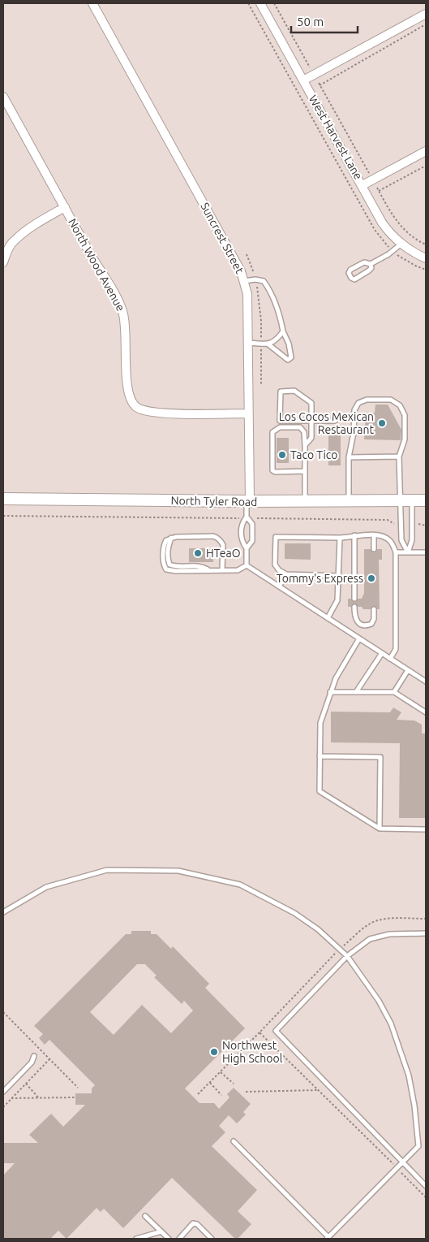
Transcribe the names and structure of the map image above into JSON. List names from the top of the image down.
{
  "streets": {
    "main road": ["North Tyler Road"],
    "street": ["West Harvest Lane", "Suncrest Street", "North Wood Avenue"]
  },
  "crossings": [
    ["Suncrest Street", "North Wood Avenue"],
    ["Suncrest Street", "North Tyler Road"]
  ],
  "places": [
    "Los Cocos Mexican Restaurant",
    "Taco Tico",
    "HTeaO",
    "Tommy's Express",
    "Northwest High School"
  ],
  "scale_bar": "50 m"
}
